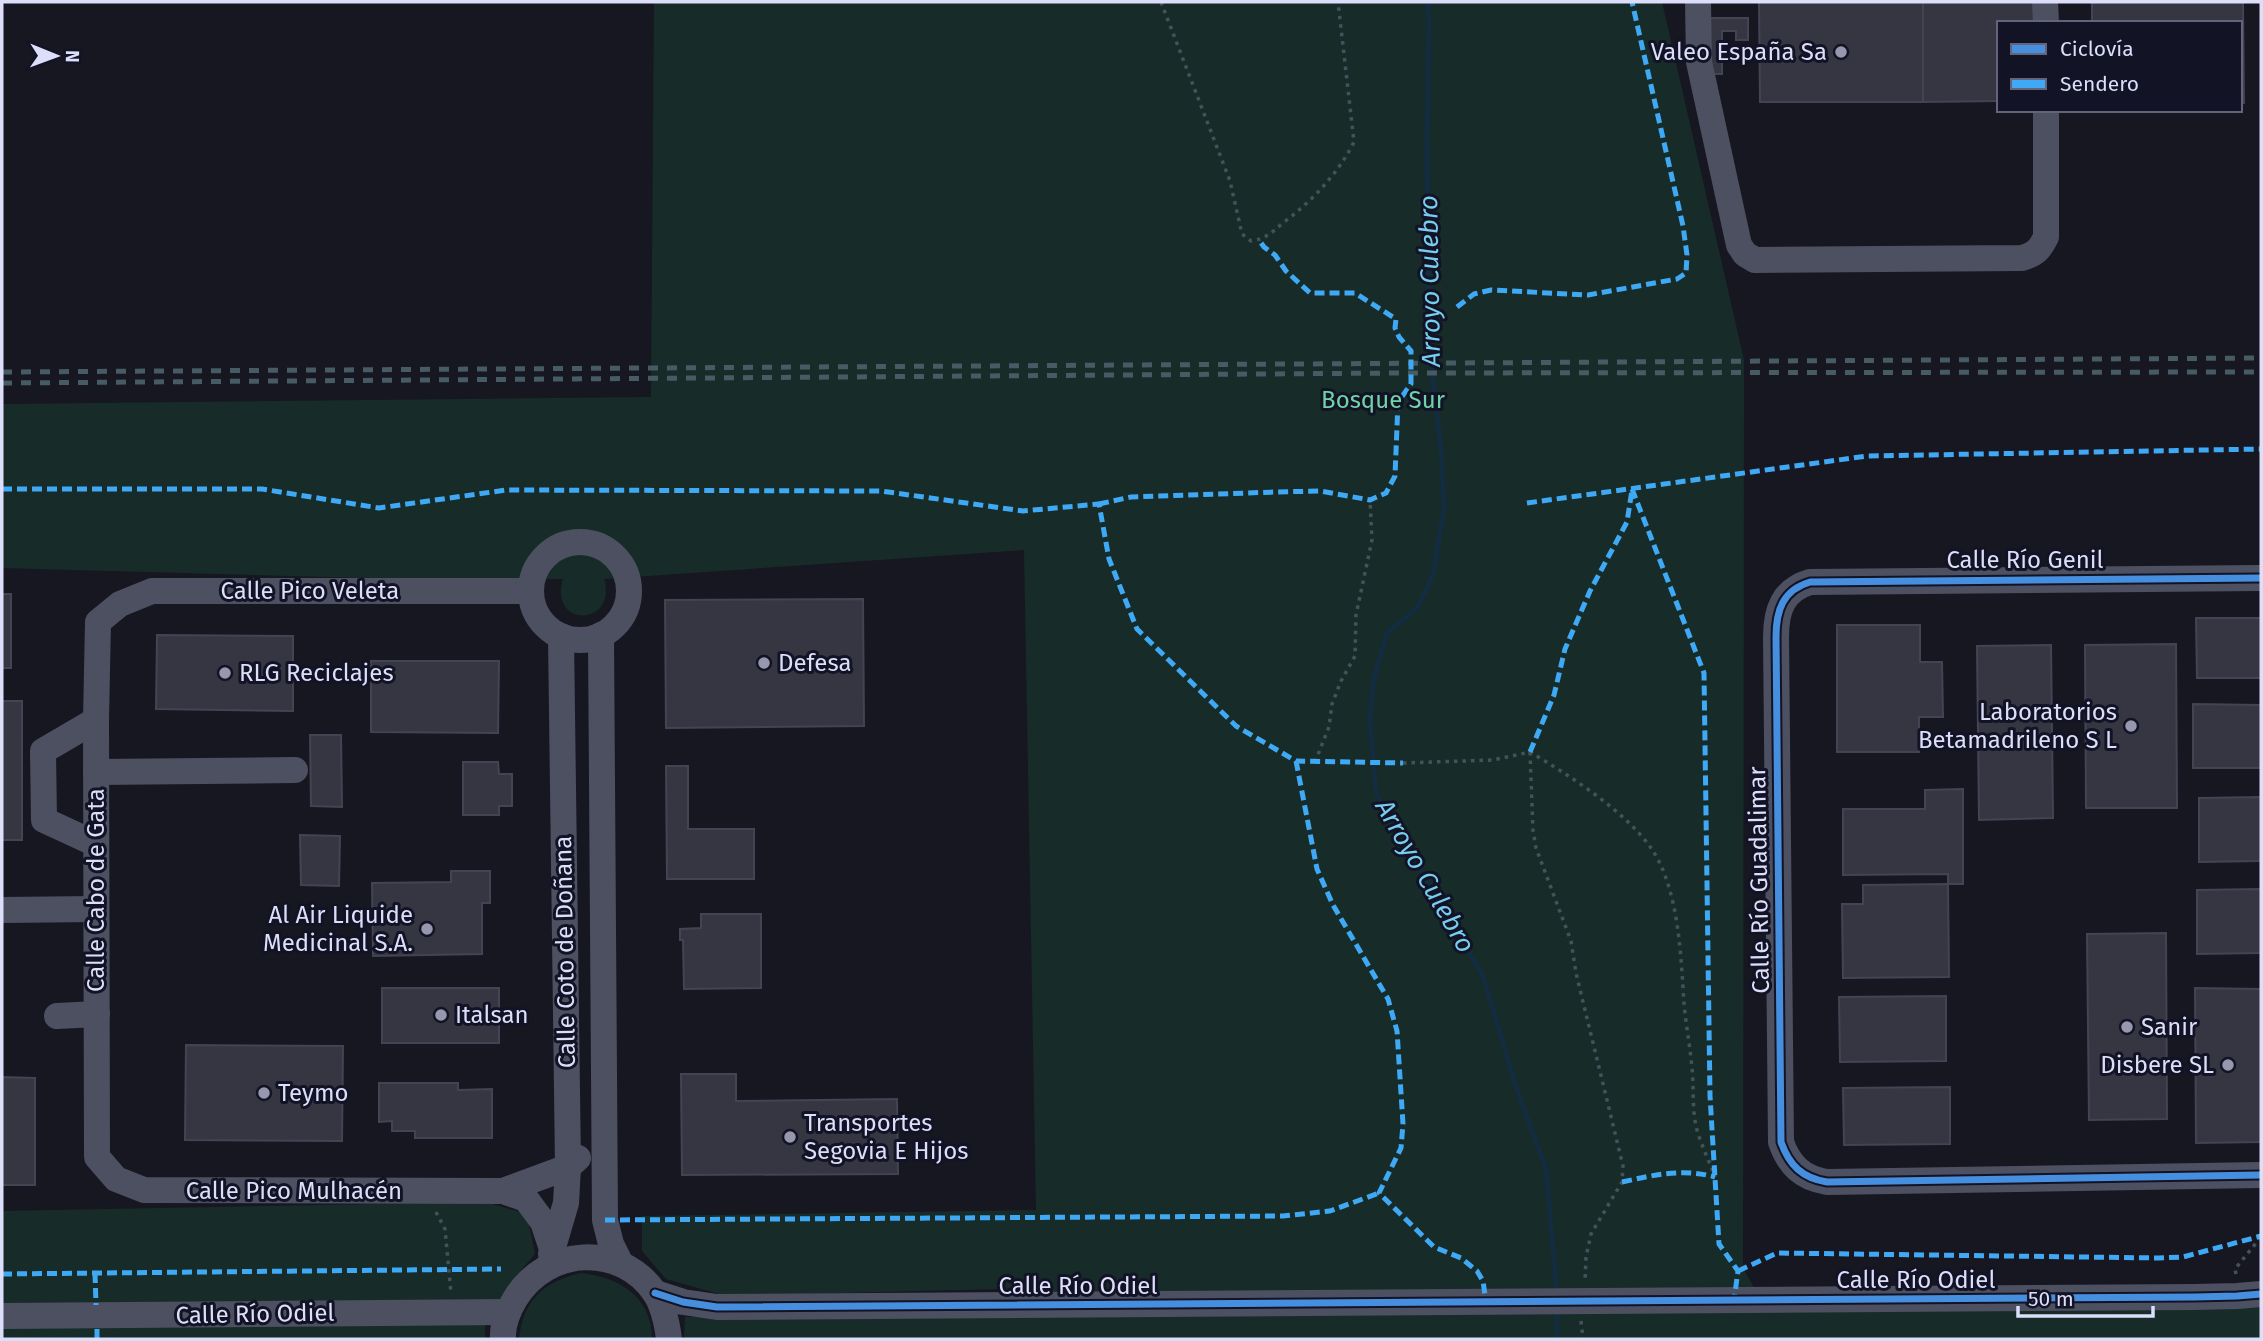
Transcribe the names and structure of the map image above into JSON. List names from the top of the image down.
{
  "streets": {
    "street": [
      "Calle Río Genil",
      "Calle Pico Veleta",
      "Calle Río Guadalimar",
      "Calle Cabo de Gata",
      "Calle Coto de Doñana",
      "Calle Pico Mulhacén",
      "Calle Río Odiel"
    ]
  },
  "crossings": [
    ["Calle Río Genil", "Calle Río Guadalimar"],
    ["Calle Pico Veleta", "Calle Cabo de Gata"],
    ["Calle Pico Veleta", "Calle Coto de Doñana"],
    ["Calle Cabo de Gata", "Calle Pico Mulhacén"],
    ["Calle Coto de Doñana", "Calle Pico Mulhacén"]
  ],
  "water": ["Arroyo Culebro"],
  "parks": ["Bosque Sur"],
  "places": [
    "Valeo España Sa",
    "Defesa",
    "RLG Reciclajes",
    "Laboratorios Betamadrileno S L",
    "Al Air Liquide Medicinal S.A.",
    "Italsan",
    "Sanir",
    "Disbere SL",
    "Teymo",
    "Transportes Segovia E Hijos"
  ],
  "legend": ["Ciclovía", "Sendero"],
  "scale_bar": "50 m",
  "north": "right"
}
